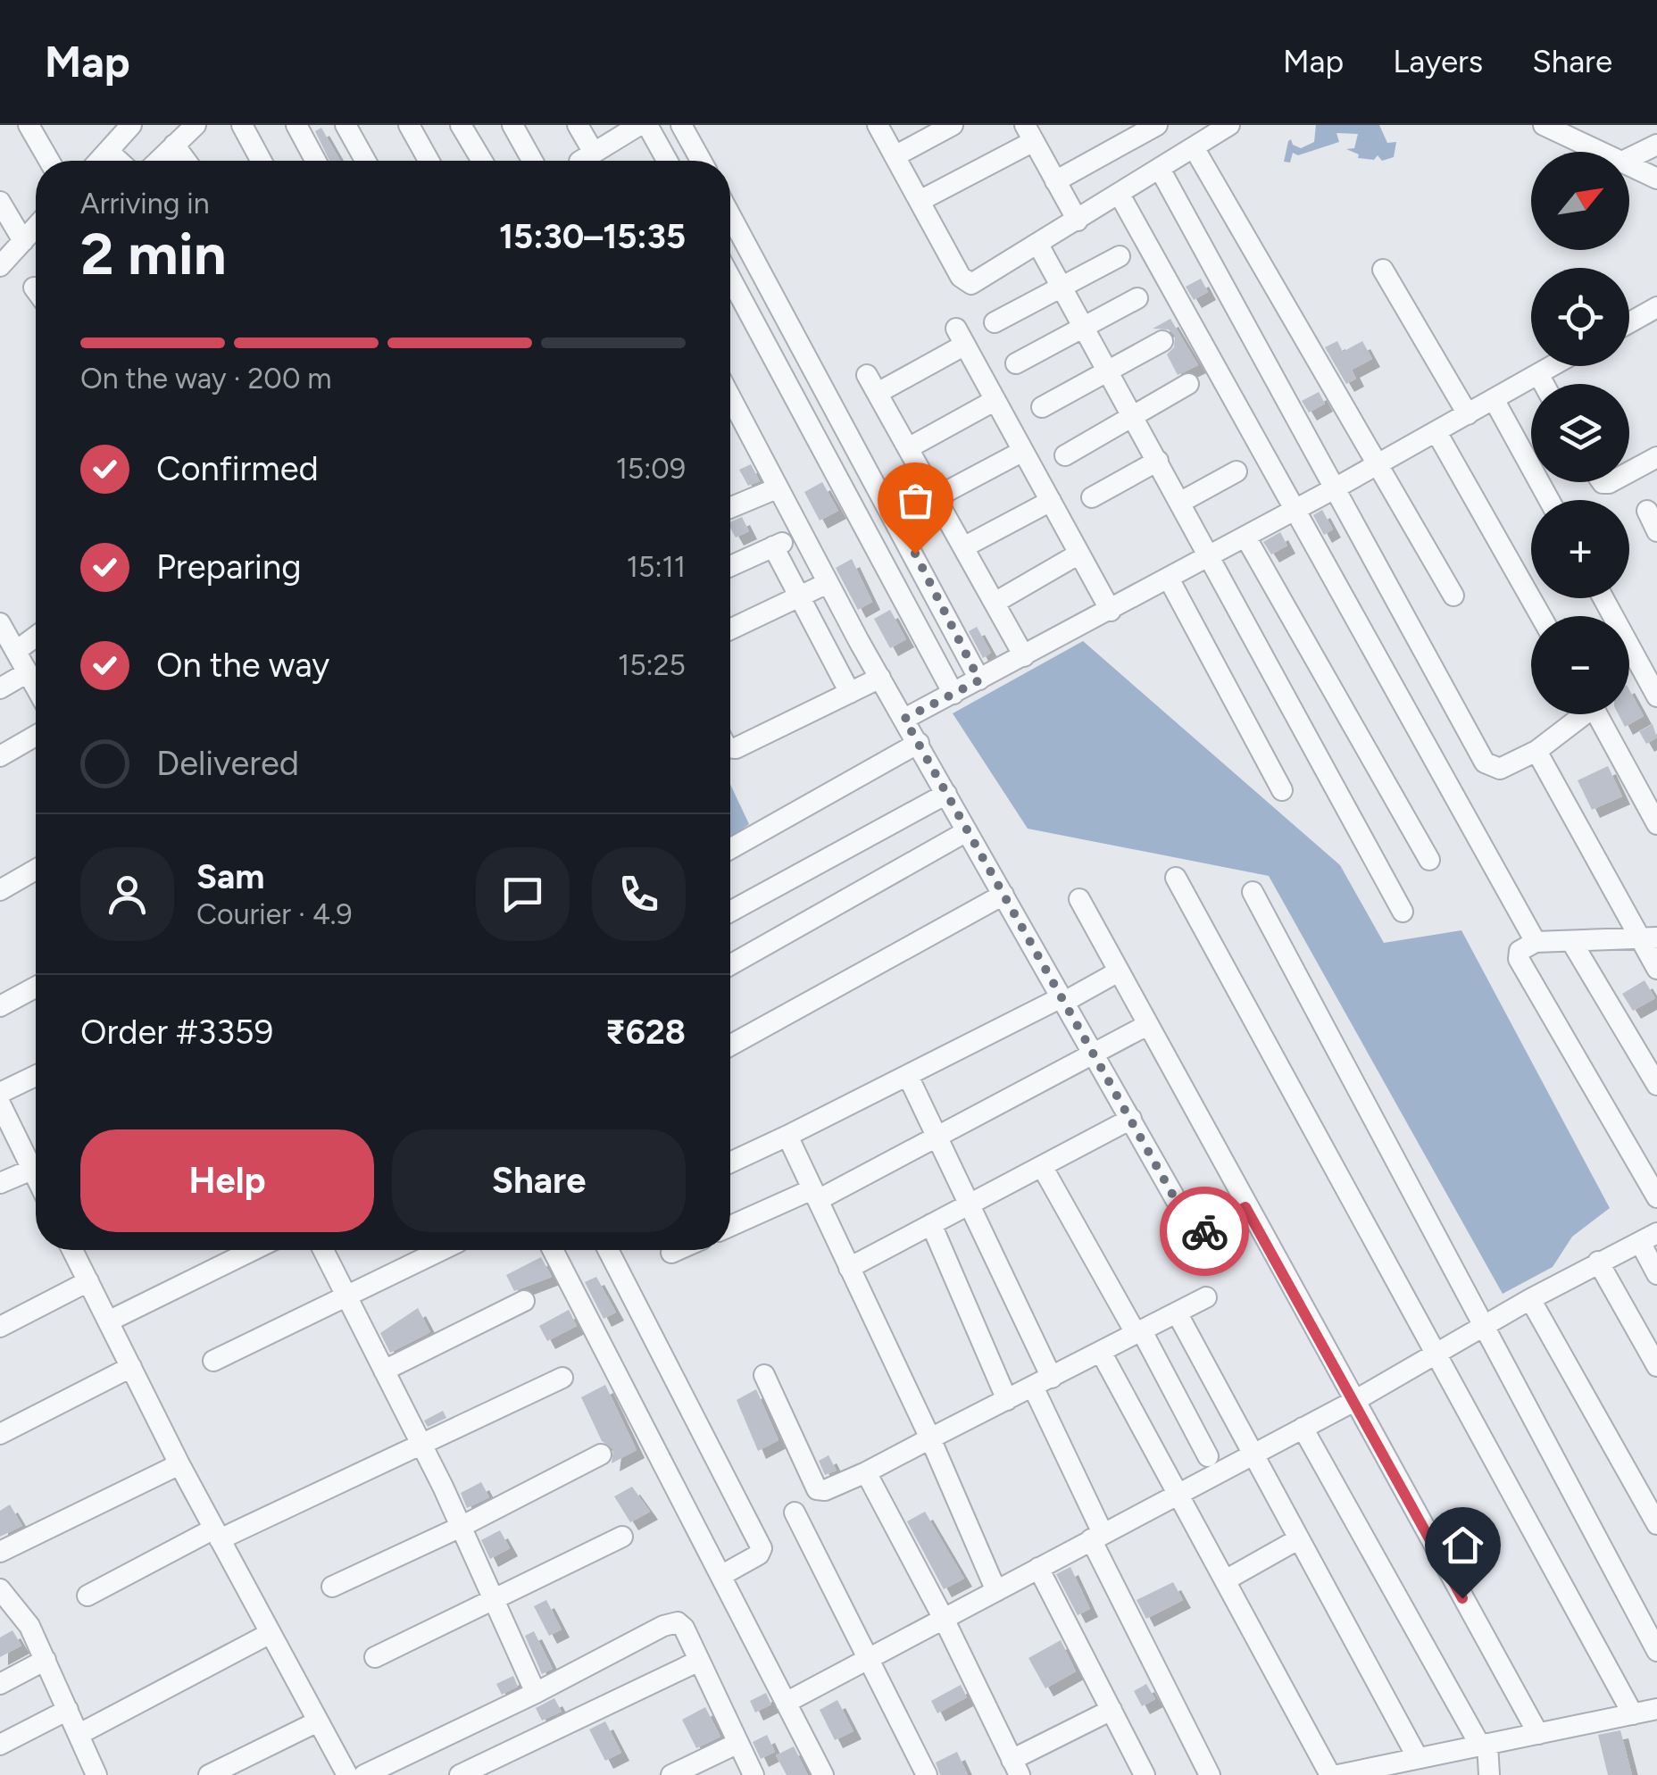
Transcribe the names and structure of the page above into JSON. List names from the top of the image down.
{
  "north": "top right",
  "page": {
    "header": "Map",
    "nav": ["Map", "Layers", "Share"],
    "map_buttons": ["+", "−"],
    "heading": ["2 min", "Arriving in", "15:30–15:35"],
    "panel": [
      "Sam",
      "Courier · 4.9",
      "Order #3359",
      "₹628"
    ],
    "bar": "On the way · 200 m",
    "list": [
      ["Confirmed", "15:09"],
      ["Preparing", "15:11"],
      ["On the way", "15:25"],
      "Delivered"
    ],
    "buttons": ["Help", "Share"]
  }
}
